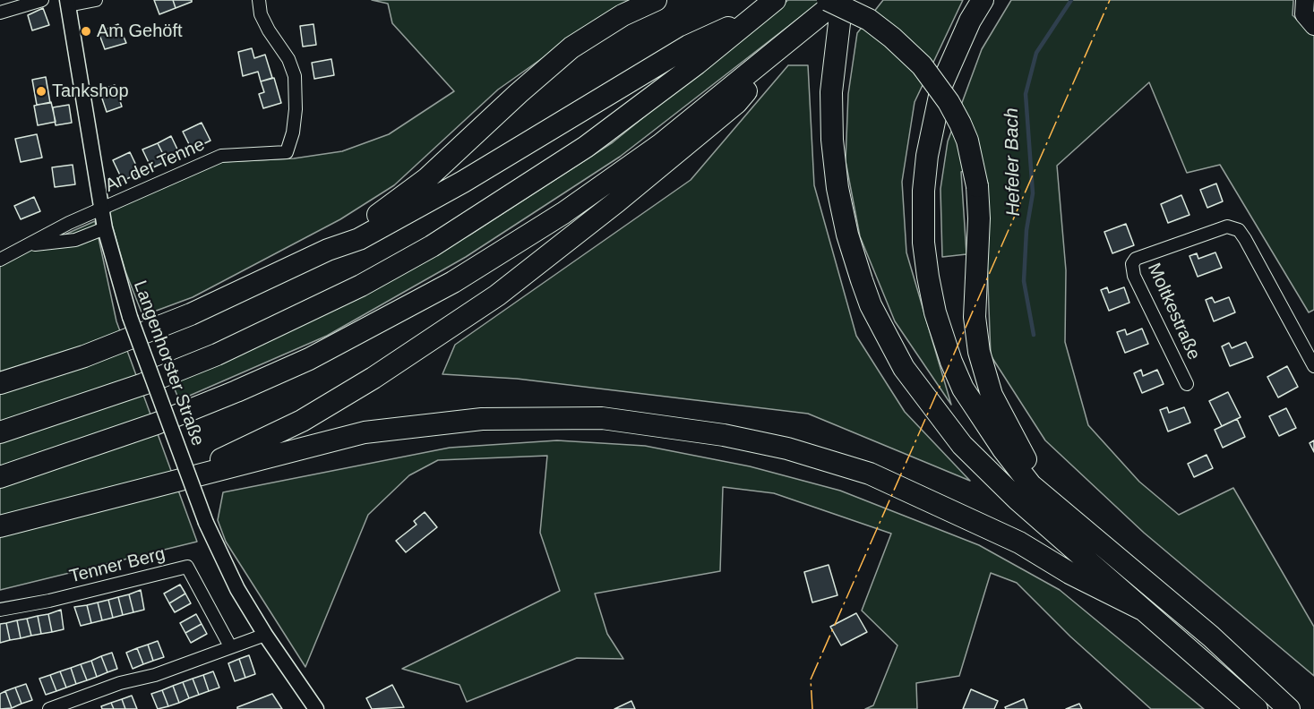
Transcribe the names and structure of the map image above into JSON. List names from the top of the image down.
{
  "streets": {
    "street": [
      "An der Tenne",
      "Moltkestraße",
      "Langenhorster Straße",
      "Tenner Berg"
    ]
  },
  "crossings": [
    ["An der Tenne", "Langenhorster Straße"]
  ],
  "water": ["Hefeler Bach"],
  "places": ["Am Gehöft", "Tankshop"]
}
